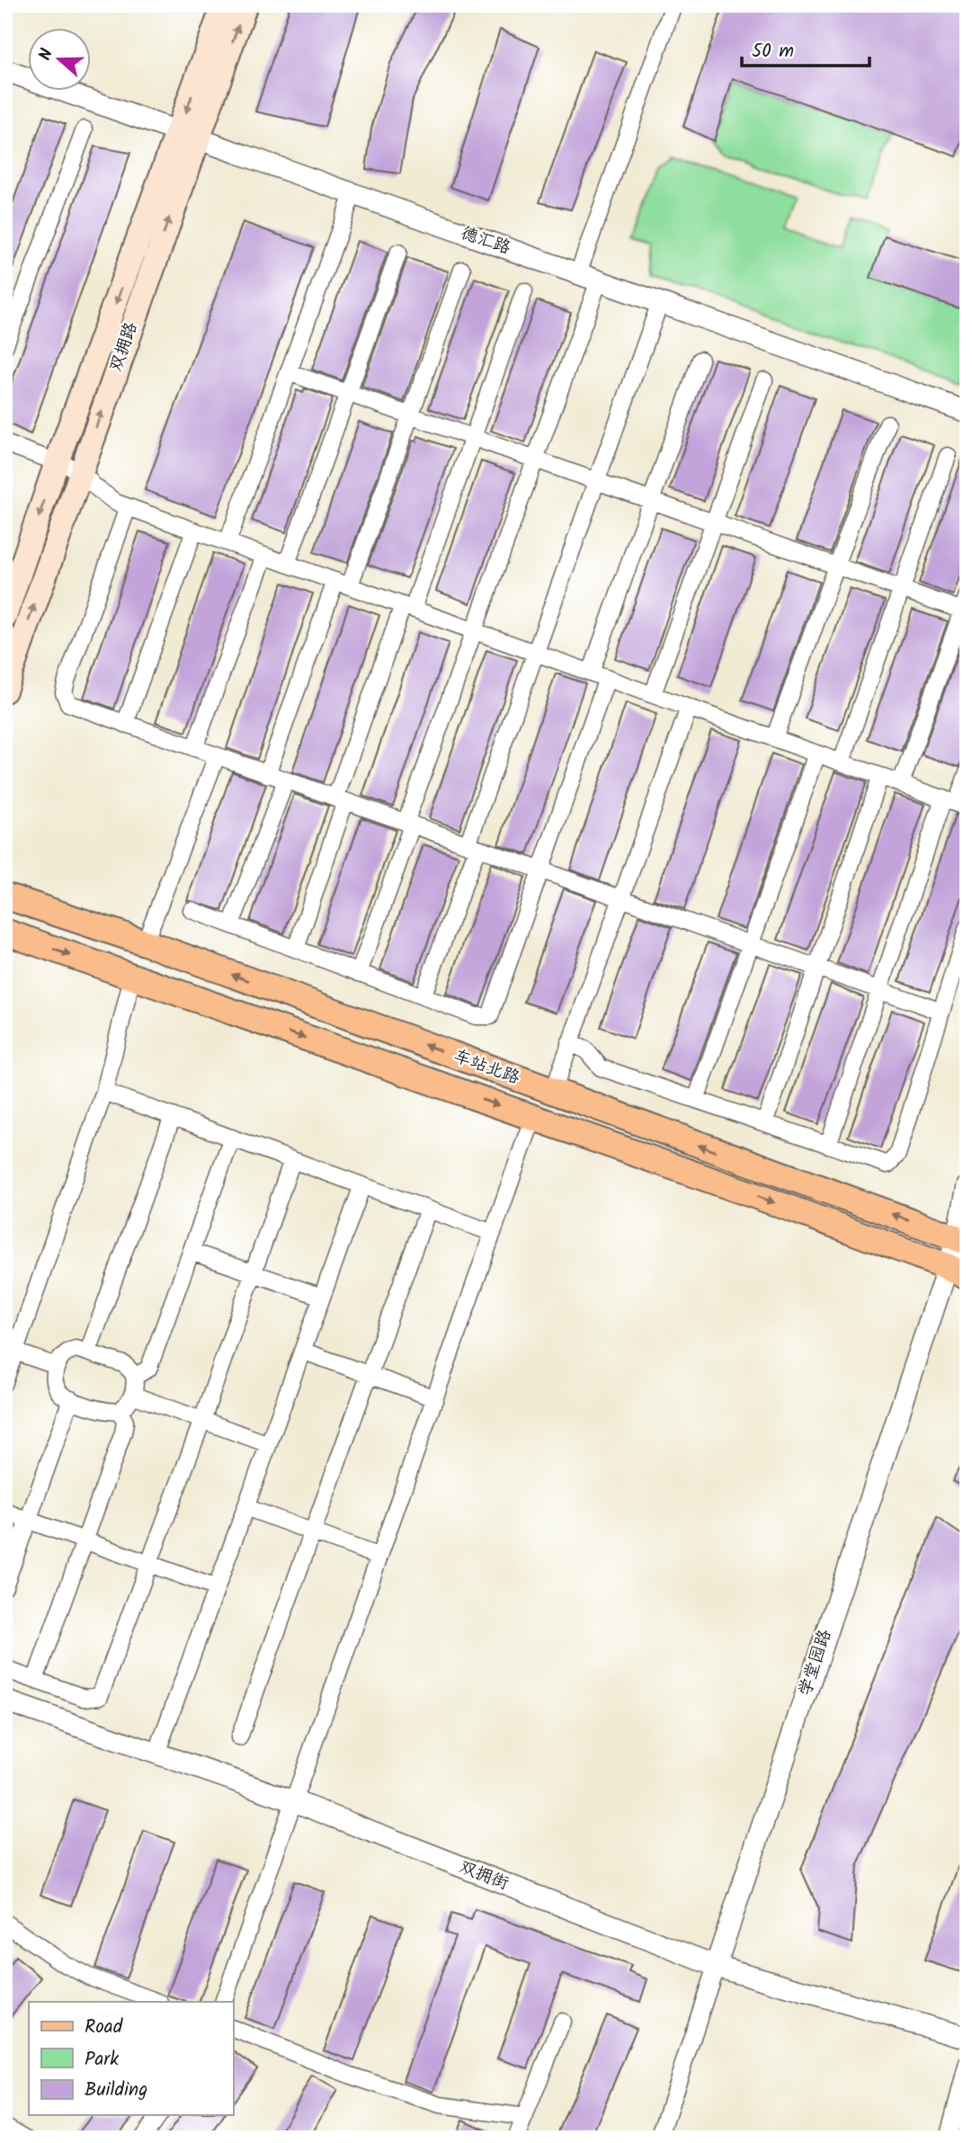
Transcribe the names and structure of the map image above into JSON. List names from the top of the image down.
{
  "streets": {
    "main road": ["双拥路", "车站北路"],
    "street": ["德汇路", "学堂园路", "双拥街"]
  },
  "crossings": [
    ["德汇路", "双拥路"],
    ["车站北路", "学堂园路"],
    ["学堂园路", "双拥街"]
  ],
  "legend": ["Road", "Park", "Building"],
  "scale_bar": "50 m",
  "north": "left"
}
